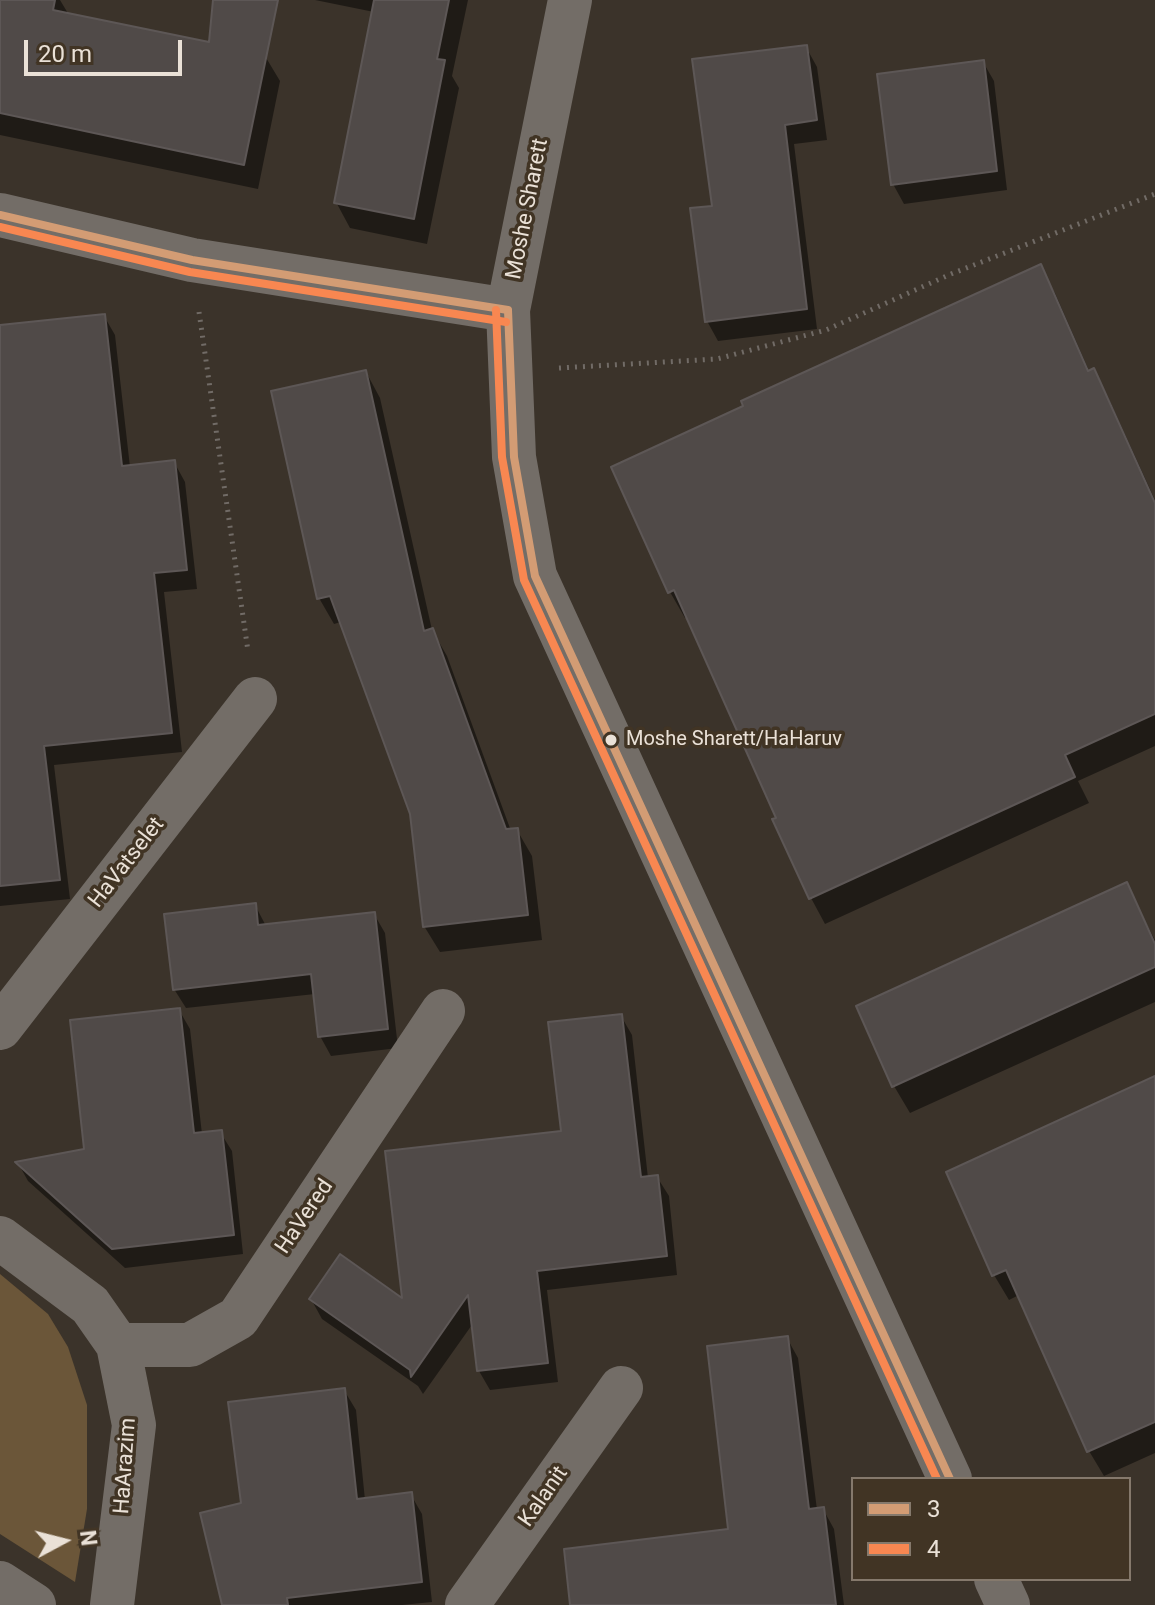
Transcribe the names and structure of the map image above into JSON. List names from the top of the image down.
{
  "streets": {
    "street": [
      "Moshe Sharett",
      "HaVatselet",
      "HaVered",
      "HaArazim",
      "Kalanit"
    ]
  },
  "crossings": [
    ["HaVered", "HaArazim"]
  ],
  "places": ["Moshe Sharett/HaHaruv"],
  "lines": ["transit line 3", "transit line 4"],
  "legend": ["3", "4"],
  "scale_bar": "20 m",
  "north": "right"
}
